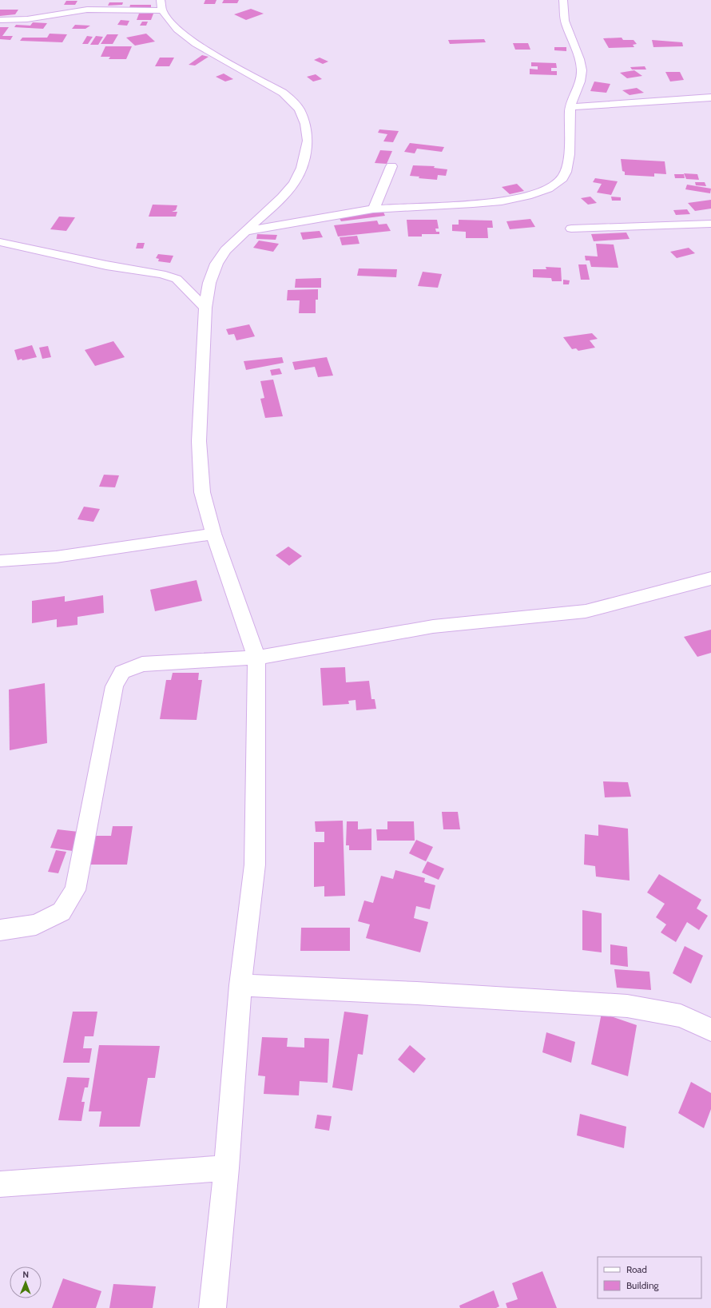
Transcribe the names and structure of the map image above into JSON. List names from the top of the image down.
{
  "legend": ["Road", "Building"],
  "north": "top"
}
